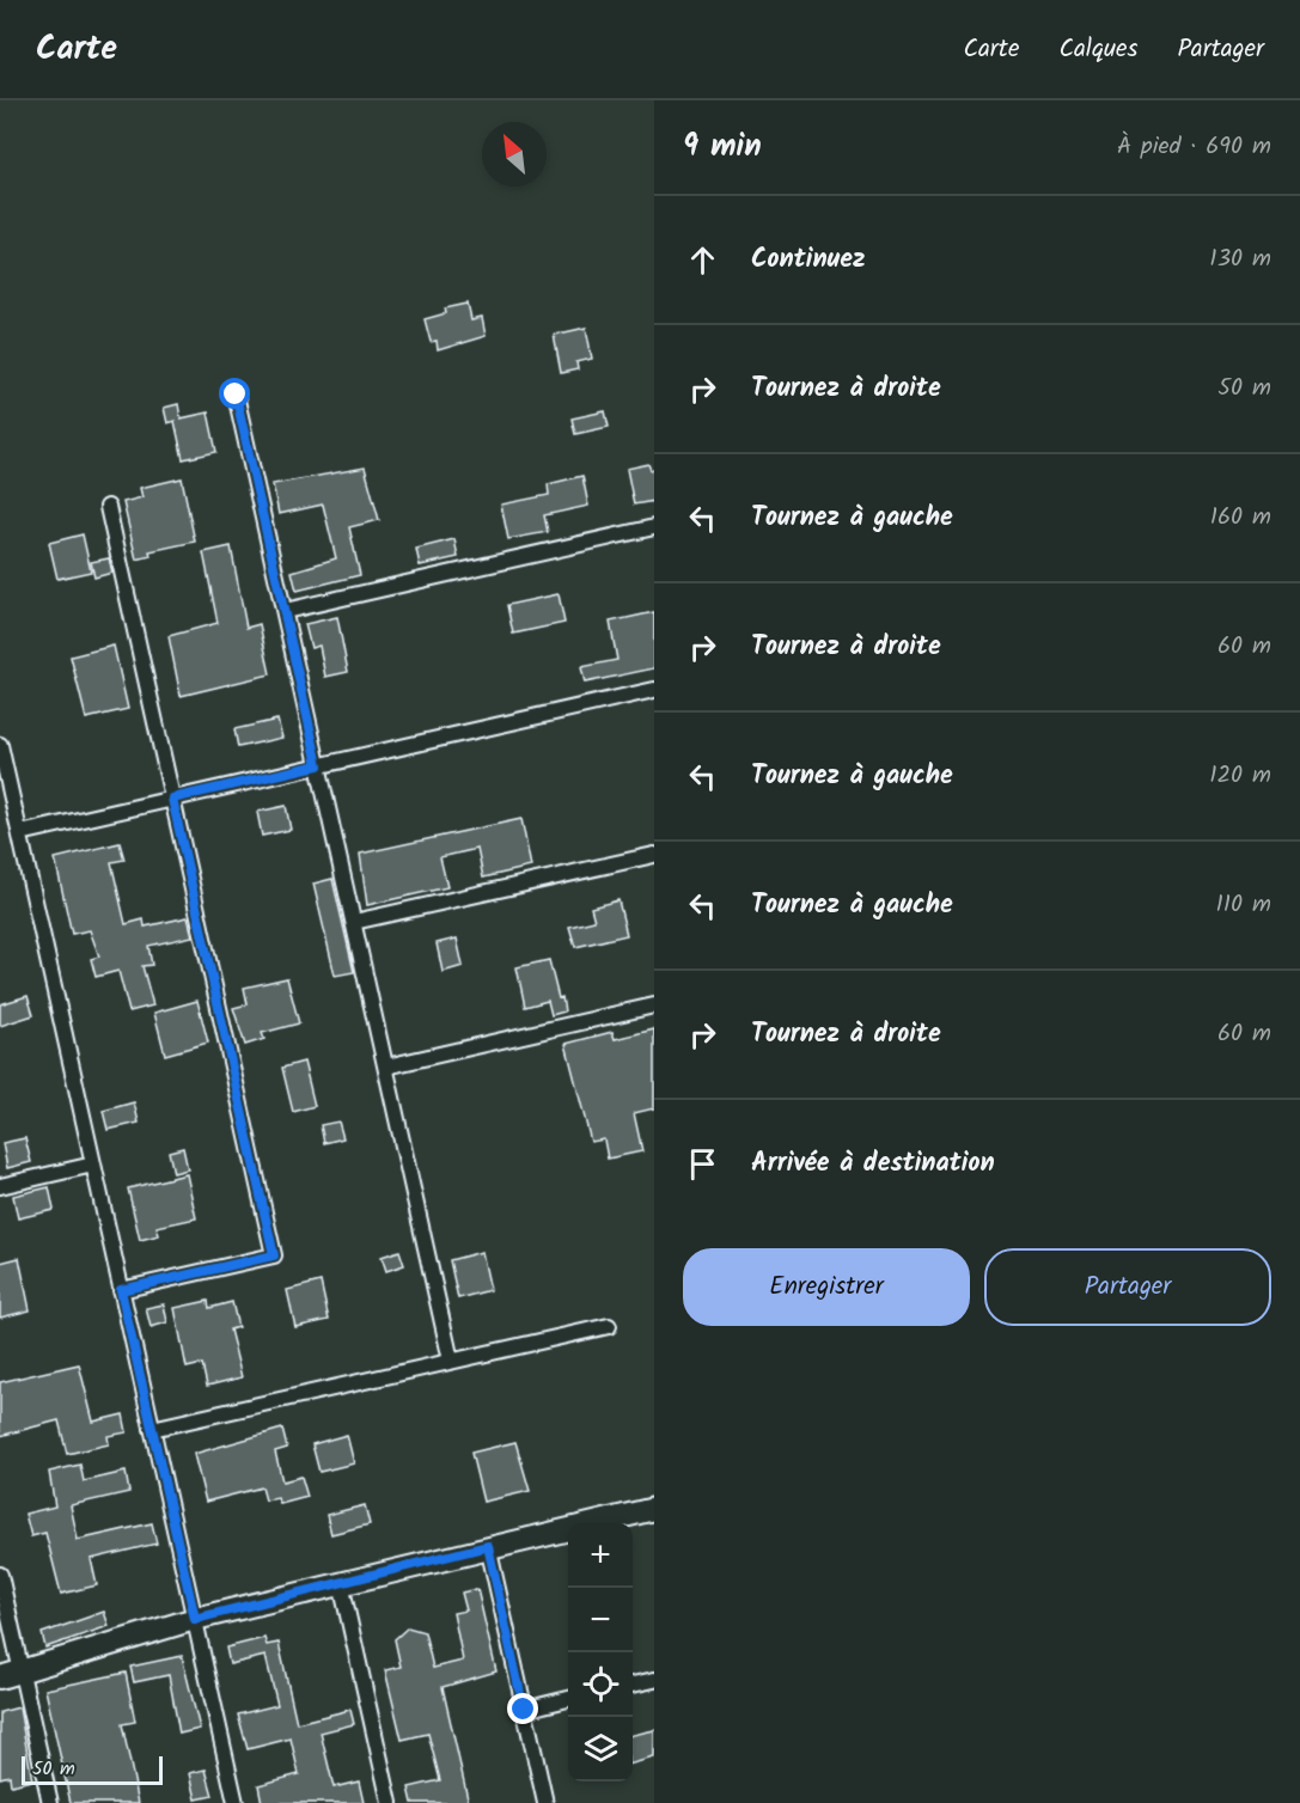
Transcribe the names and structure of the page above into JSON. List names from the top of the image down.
{
  "scale_bar": "50 m",
  "north": "top left",
  "page": {
    "header": "Carte",
    "nav": ["Carte", "Calques", "Partager"],
    "heading": ["9 min", "À pied · 690 m"],
    "list": [
      ["Continuez", "130 m"],
      ["Tournez à droite", "50 m"],
      ["Tournez à gauche", "160 m"],
      ["Tournez à droite", "60 m"],
      ["Tournez à gauche", "120 m"],
      ["Tournez à gauche", "110 m"],
      ["Tournez à droite", "60 m"],
      "Arrivée à destination"
    ],
    "buttons": ["Enregistrer", "Partager"],
    "map_buttons": ["+", "−"],
    "scale": "50 m"
  }
}
